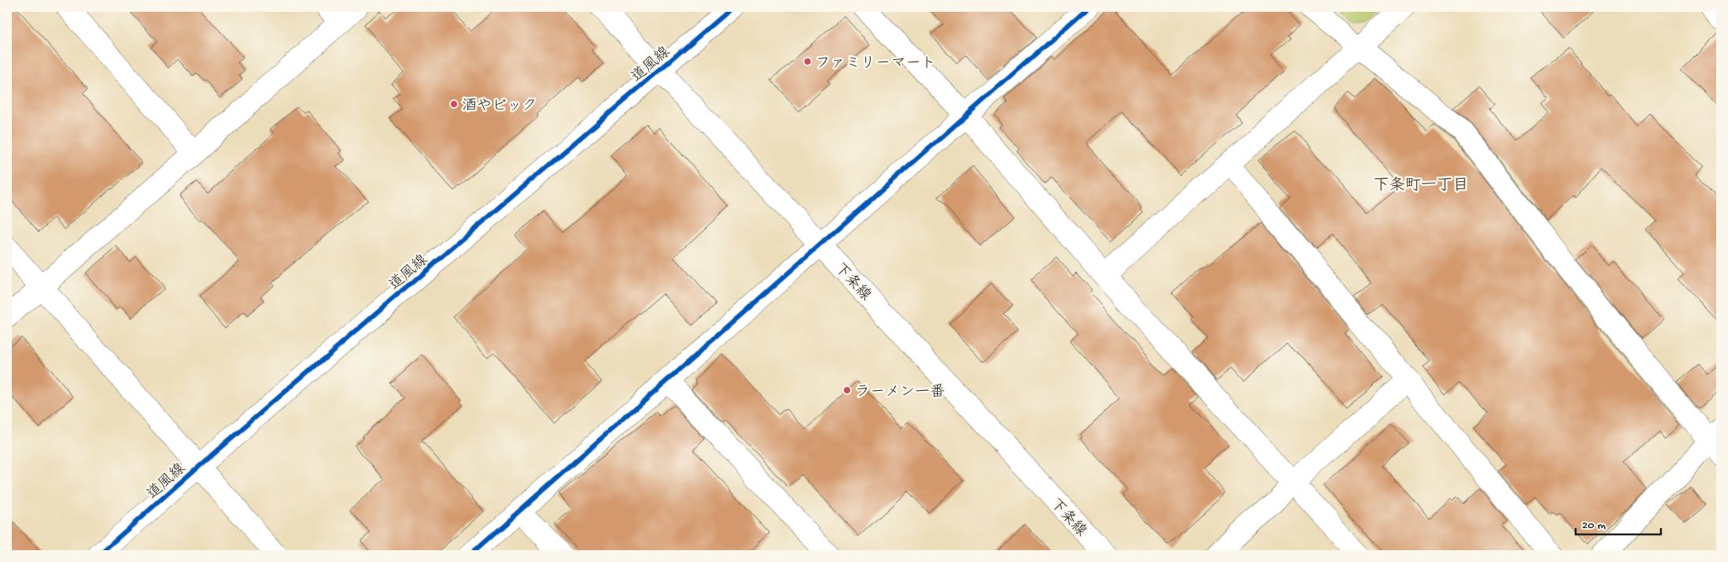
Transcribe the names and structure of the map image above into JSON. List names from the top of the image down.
{
  "streets": {
    "street": ["道風線", "下条線"]
  },
  "crossings": [
    ["道風線", "下条線"]
  ],
  "districts": ["下条町一丁目"],
  "places": ["ファミリーマート", "酒やビック", "ラーメン一番"],
  "scale_bar": "20 m"
}
